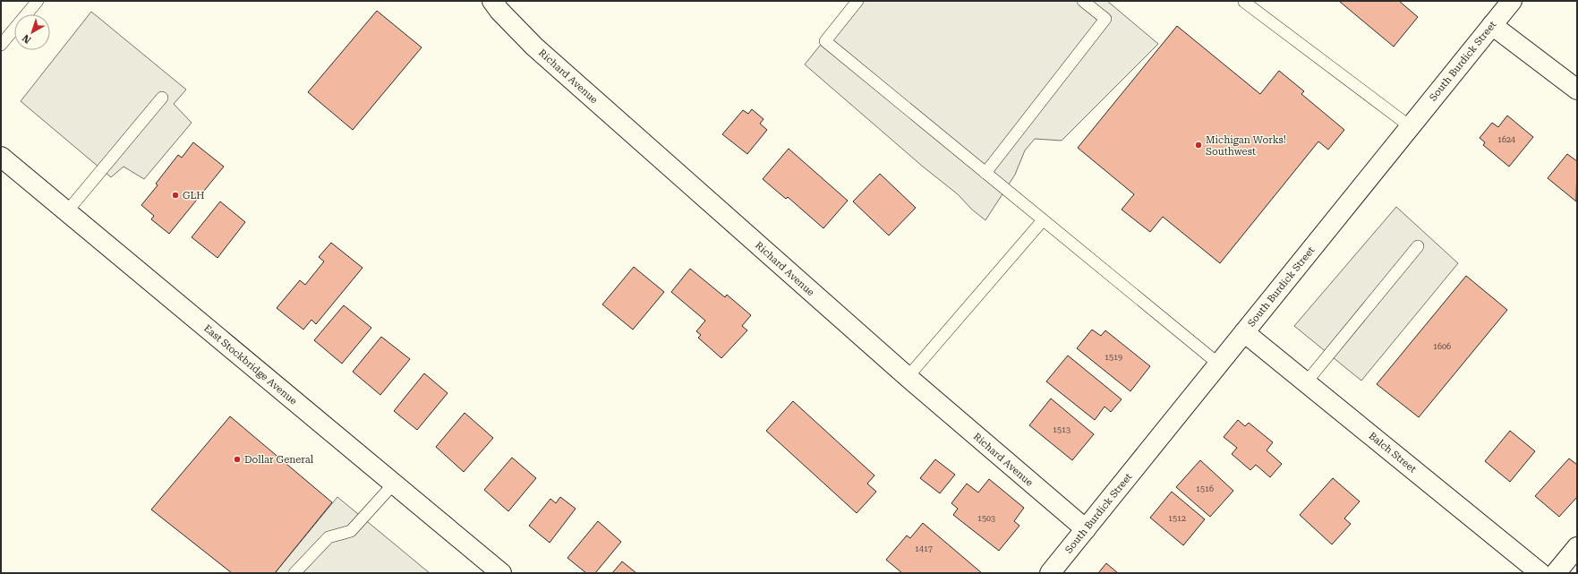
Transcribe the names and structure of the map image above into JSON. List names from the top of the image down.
{
  "streets": {
    "street": [
      "South Burdick Street",
      "Richard Avenue",
      "East Stockbridge Avenue",
      "Balch Street"
    ]
  },
  "crossings": [
    ["South Burdick Street", "Richard Avenue"],
    ["South Burdick Street", "Balch Street"]
  ],
  "places": ["Michigan Works! Southwest", "GLH", "Dollar General"],
  "house_numbers": [
    "1624",
    "1606",
    "1519",
    "1513",
    "1516",
    "1503",
    "1512",
    "1417"
  ],
  "north": "bottom left"
}
